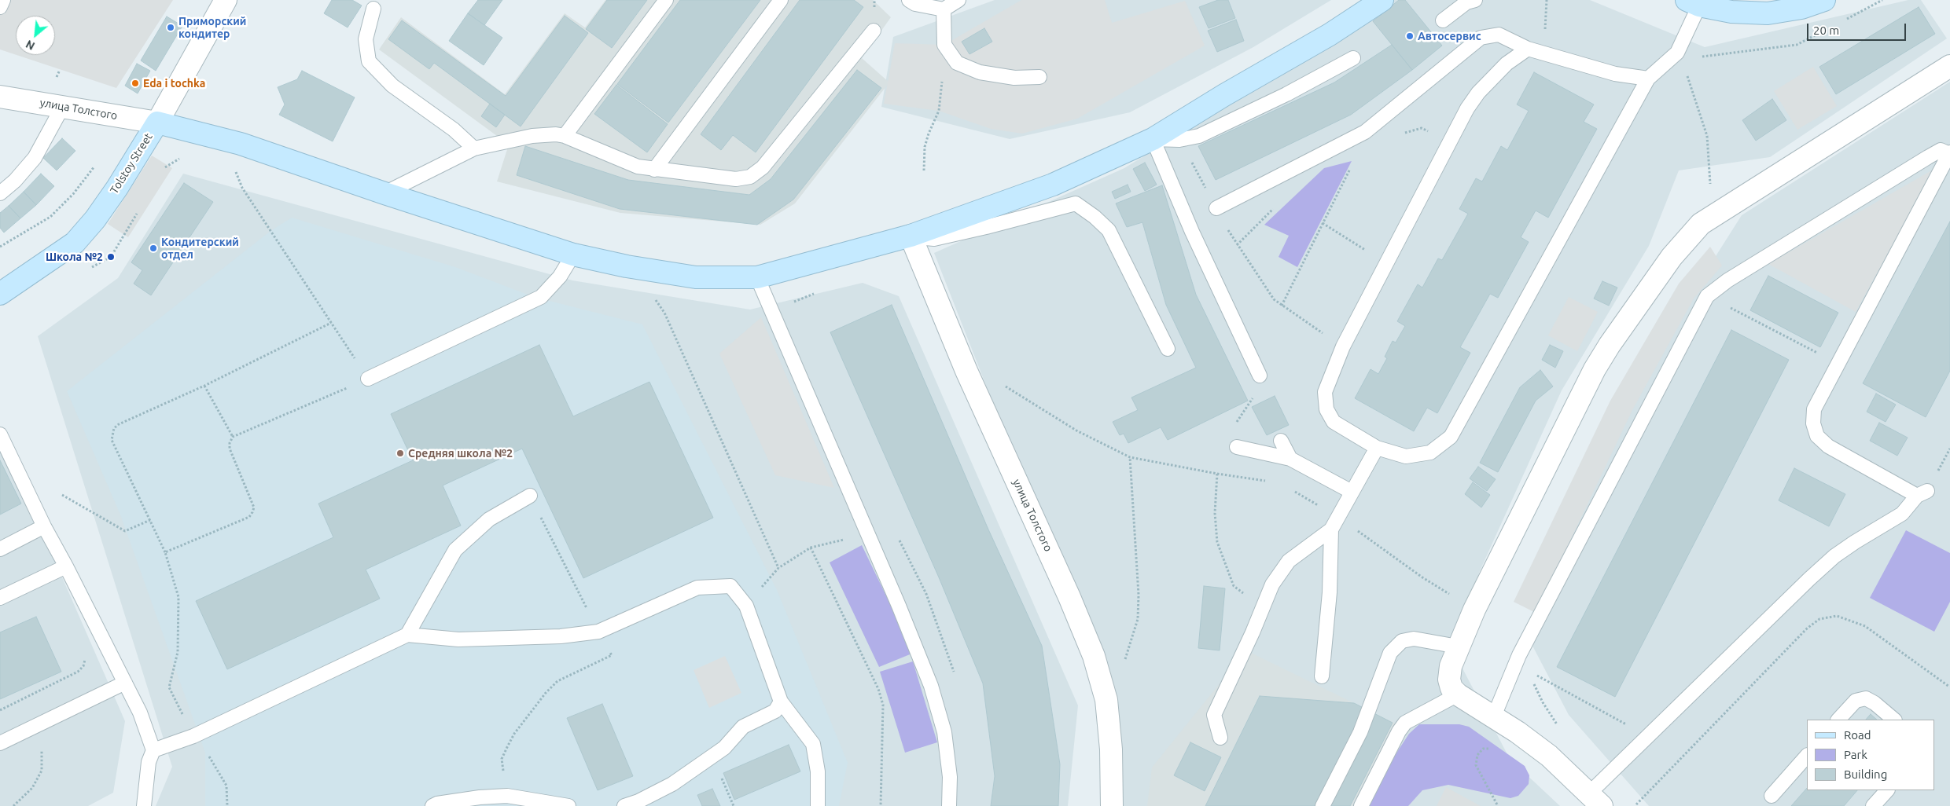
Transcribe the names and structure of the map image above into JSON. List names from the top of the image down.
{
  "streets": {
    "main road": ["Tolstoy Street"],
    "street": ["улица Толстого"]
  },
  "crossings": [
    ["улица Толстого", "Tolstoy Street"]
  ],
  "places": [
    "Приморский кондитер",
    "Автосервис",
    "Eda i tochka",
    "Кондитерский отдел",
    "Школа №2",
    "Средняя школа №2"
  ],
  "legend": ["Road", "Park", "Building"],
  "scale_bar": "20 m",
  "north": "bottom left"
}
